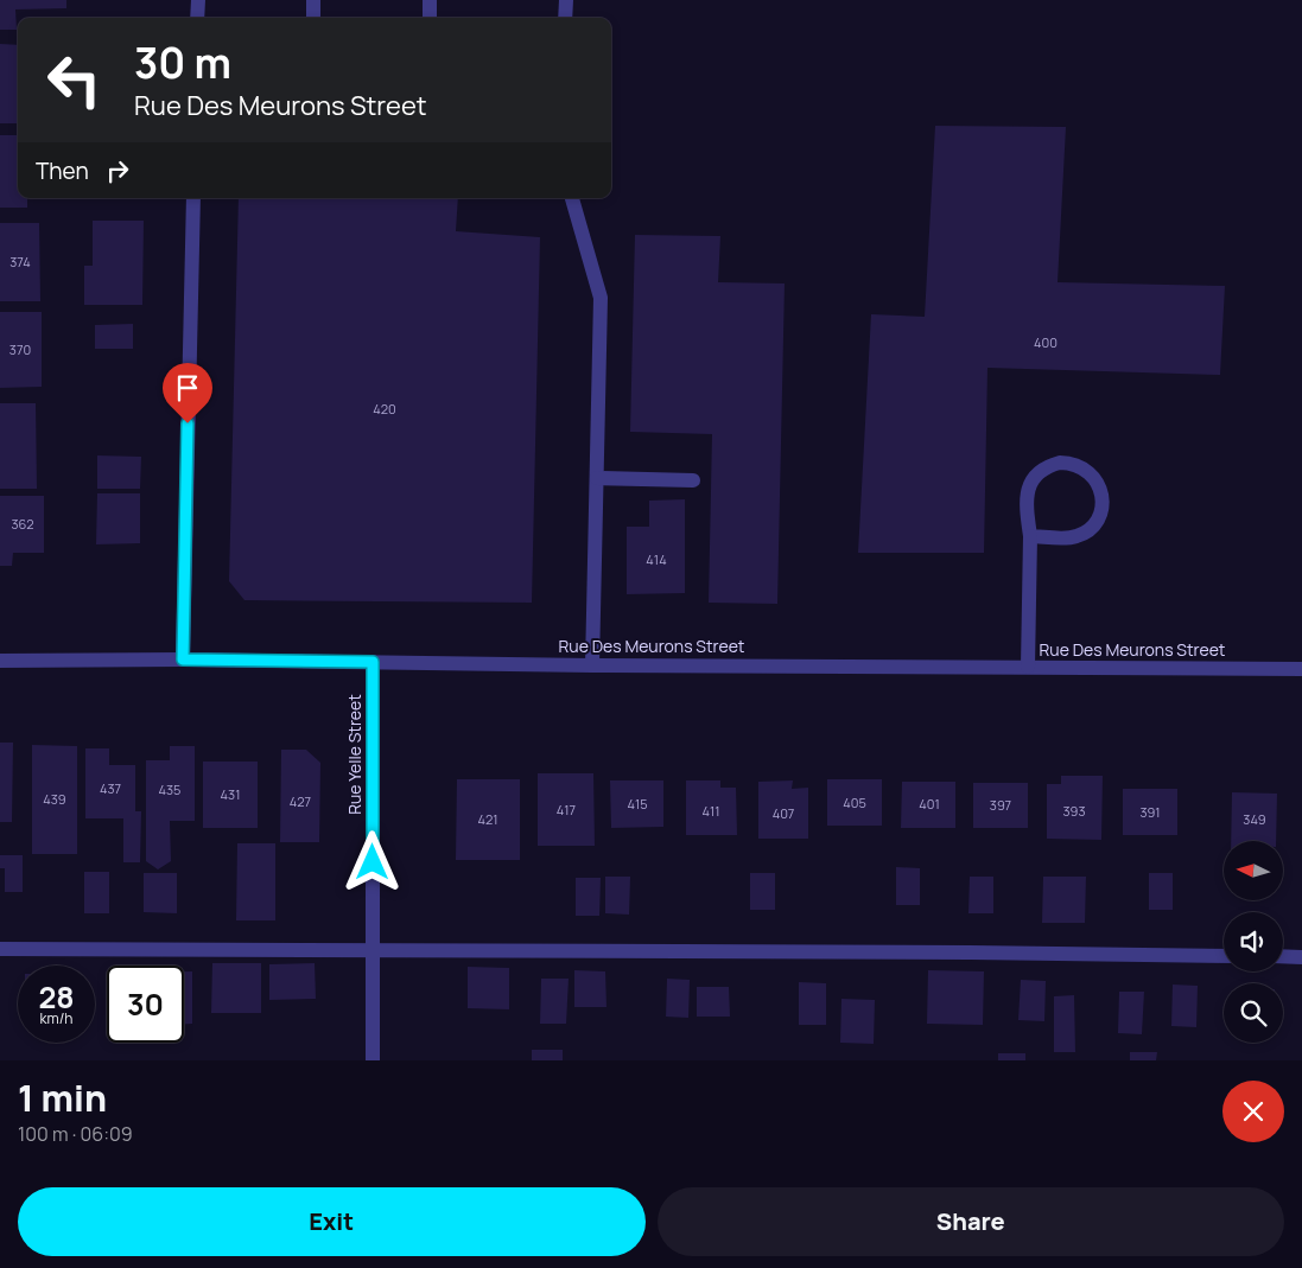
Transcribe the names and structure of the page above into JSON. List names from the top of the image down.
{
  "streets": {
    "street": ["Rue Des Meurons Street", "Rue Yelle Street"]
  },
  "crossings": [
    ["Rue Des Meurons Street", "Rue Yelle Street"]
  ],
  "house_numbers": [
    "374",
    "400",
    "370",
    "420",
    "362",
    "414",
    "437",
    "435",
    "431",
    "439",
    "427",
    "405",
    "415",
    "401",
    "397",
    "417",
    "411",
    "393",
    "391",
    "407",
    "421",
    "349"
  ],
  "north": "left",
  "page": {
    "turn": ["30 m", "Rue Des Meurons Street"],
    "then": "Then",
    "speed": "28 km/h",
    "limit": "30",
    "heading": ["1 min", "100 m · 06:09"],
    "buttons": ["Exit", "Share"]
  }
}
